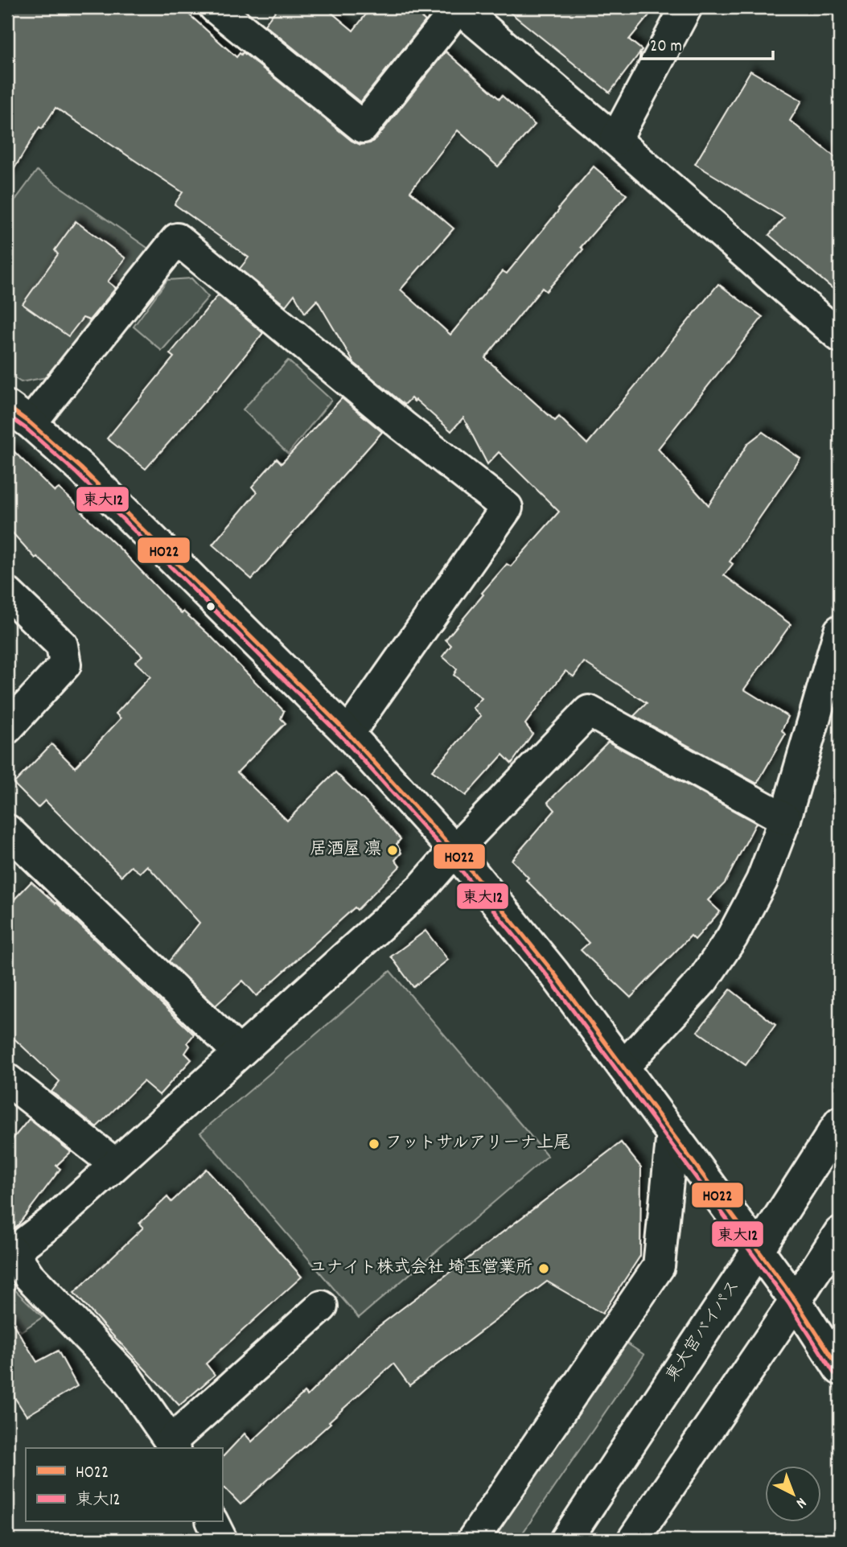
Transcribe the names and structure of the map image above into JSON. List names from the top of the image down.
{
  "streets": {
    "main road": ["東大宮バイパス"]
  },
  "places": ["居酒屋 凛", "フットサルアリーナ上尾", "ユナイト株式会社 埼玉営業所"],
  "lines": ["transit line HO22", "transit line 東大12"],
  "legend": ["HO22", "東大12"],
  "scale_bar": "20 m",
  "north": "bottom right"
}
